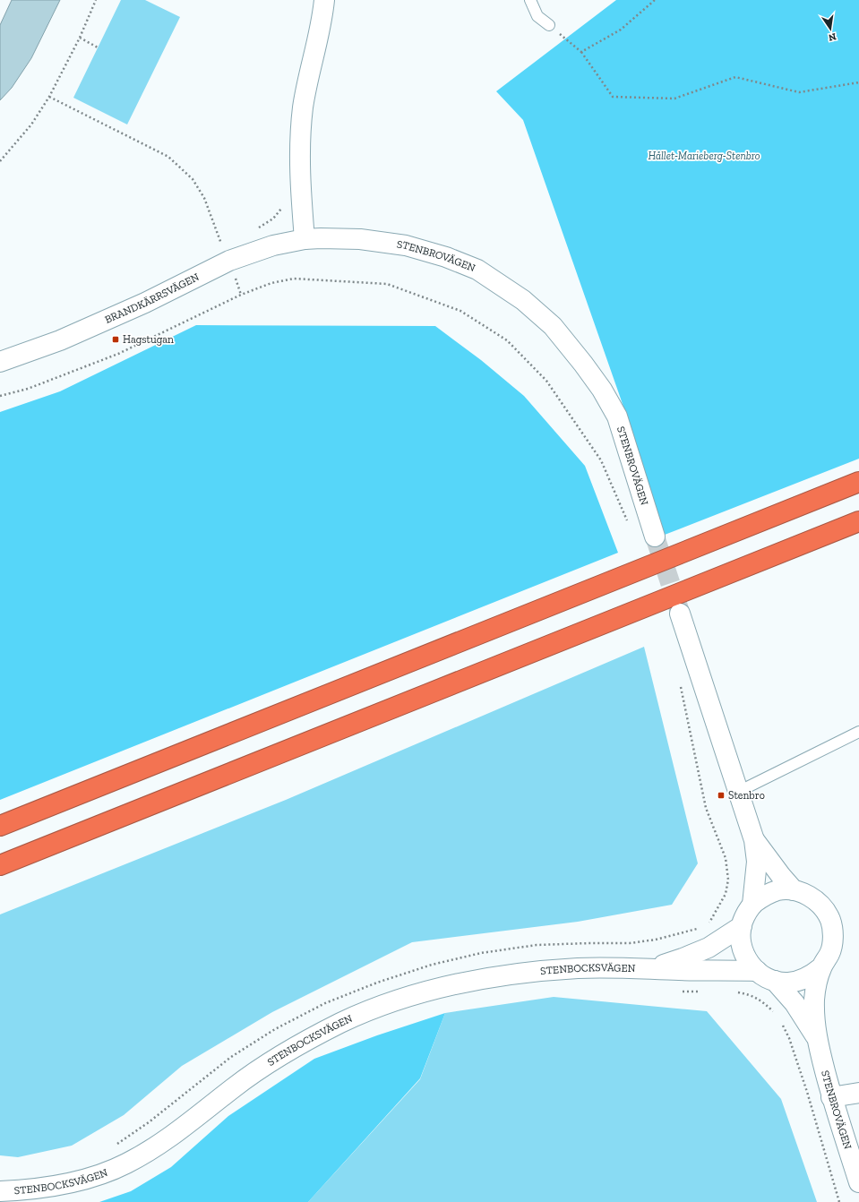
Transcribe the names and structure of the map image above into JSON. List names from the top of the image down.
{
  "streets": {
    "street": ["STENBROVÄGEN", "BRANDKÄRRSVÄGEN", "STENBOCKSVÄGEN"]
  },
  "crossings": [
    ["STENBROVÄGEN", "BRANDKÄRRSVÄGEN"],
    ["STENBROVÄGEN", "STENBOCKSVÄGEN"]
  ],
  "parks": ["Hållet-Marieberg-Stenbro"],
  "places": {
    "transit": ["Hagstugan", "Stenbro"]
  },
  "north": "bottom"
}
